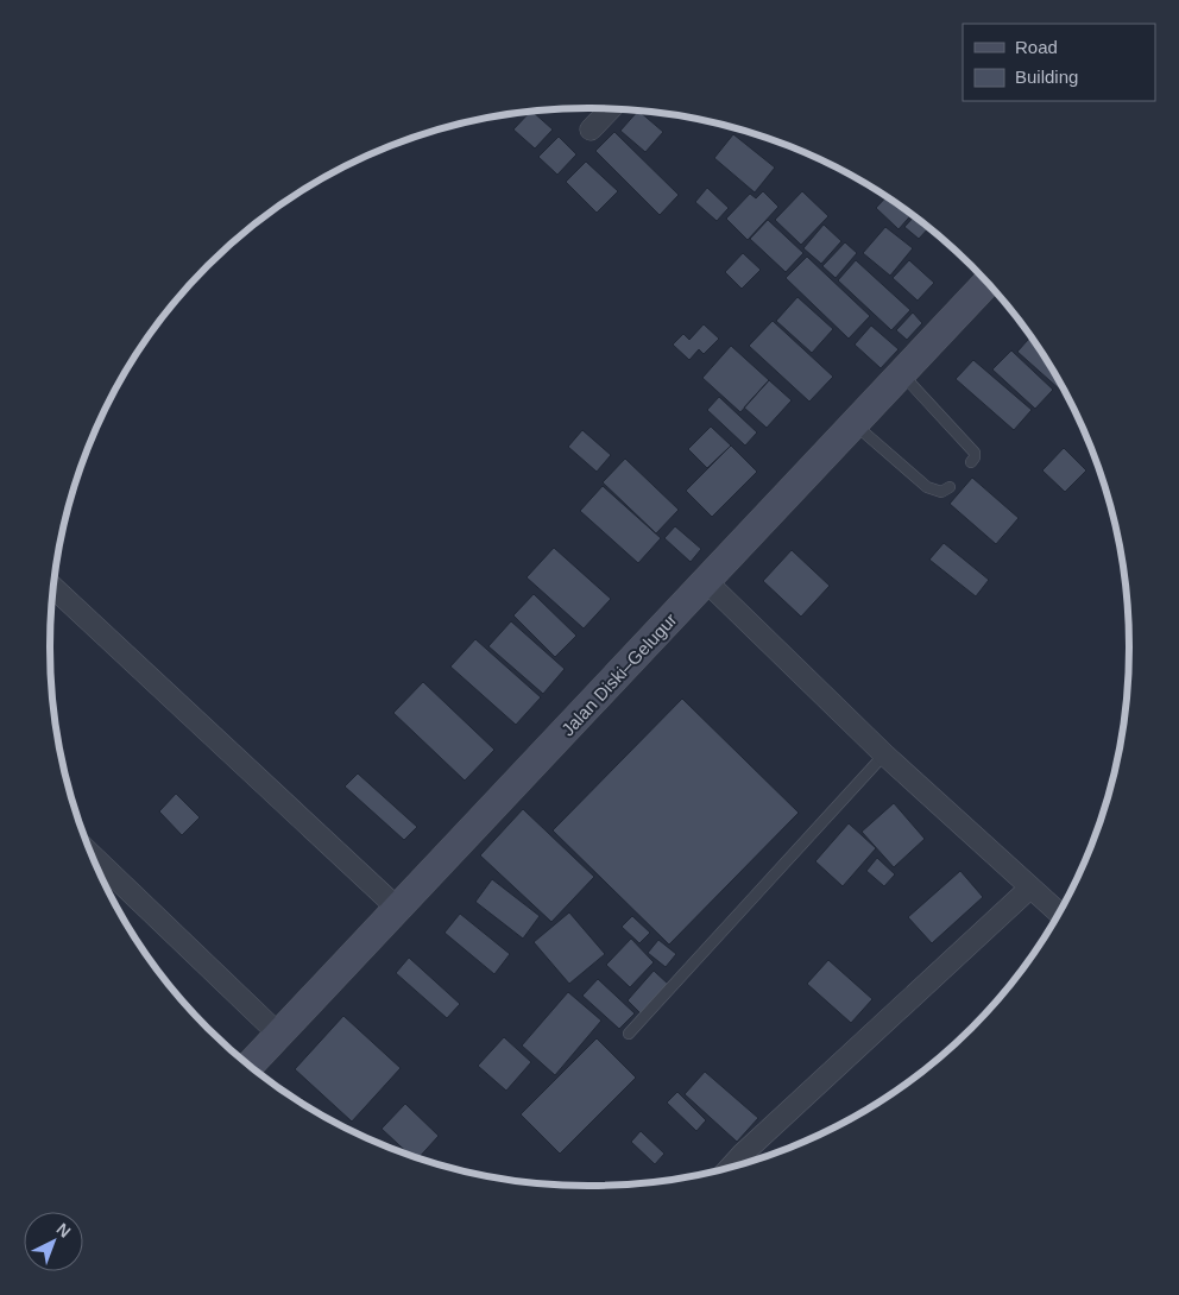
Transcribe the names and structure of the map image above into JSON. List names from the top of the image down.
{
  "streets": {
    "main road": ["Jalan Diski–Gelugur"]
  },
  "legend": ["Road", "Building"],
  "north": "top right"
}
